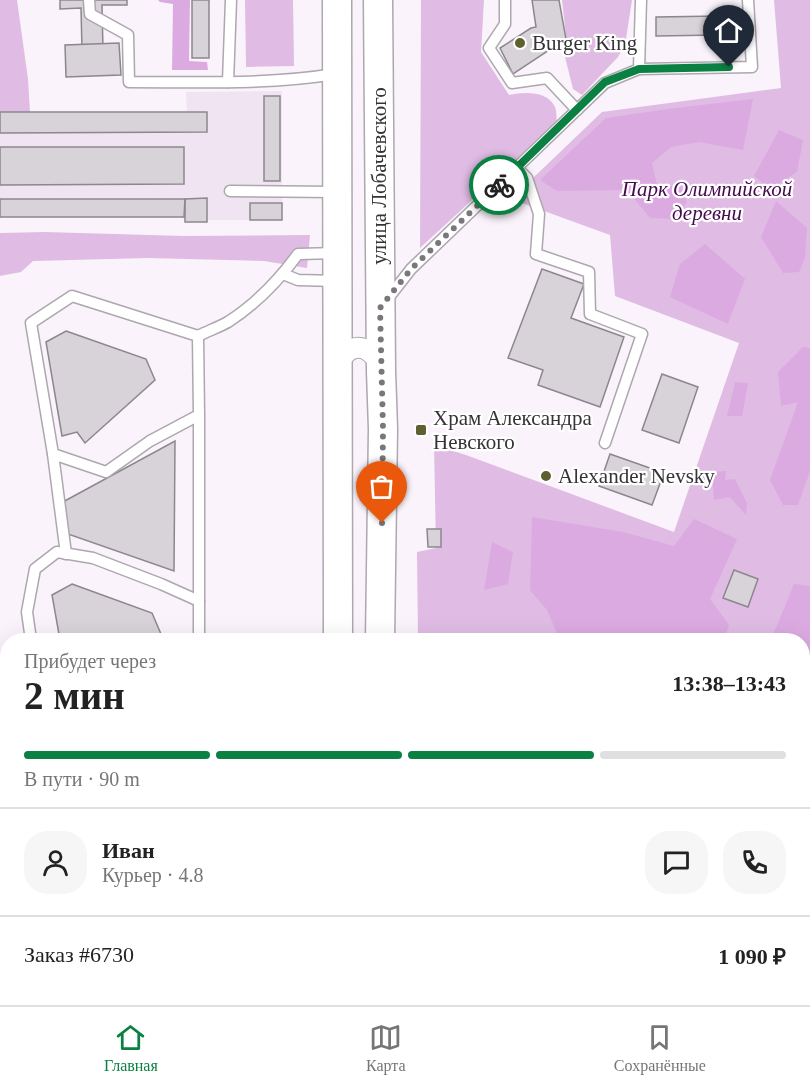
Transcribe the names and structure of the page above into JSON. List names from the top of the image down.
{
  "streets": {
    "main road": ["улица Лобачевского"]
  },
  "parks": ["Парк Олимпийской деревни"],
  "places": {
    "other": ["Burger King", "Alexander Nevsky"],
    "transit": ["Храм Александра Невского"]
  },
  "page": {
    "heading": ["2 мин", "Прибудет через", "13:38–13:43"],
    "panel": [
      "Иван",
      "Курьер · 4.8",
      "Заказ #6730",
      "1 090 ₽"
    ],
    "bar": "В пути · 90 m",
    "tabs": ["Главная", "Карта", "Сохранённые"]
  }
}
